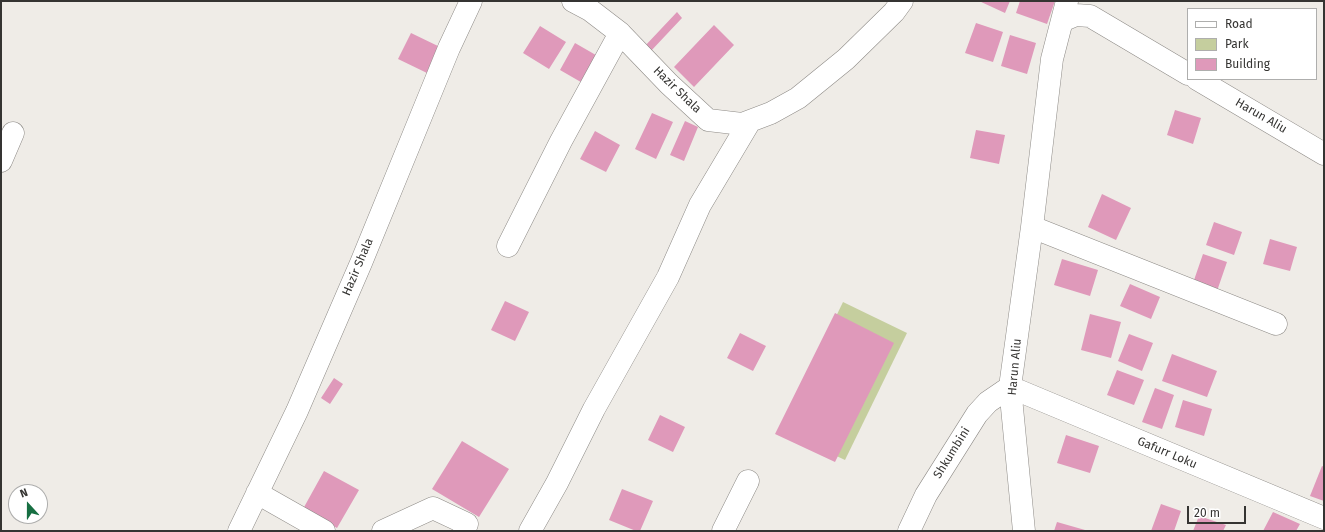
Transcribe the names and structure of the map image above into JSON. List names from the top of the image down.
{
  "streets": {
    "street": [
      "Hazir Shala",
      "Harun Aliu",
      "Shkumbini",
      "Gafurr Loku"
    ]
  },
  "crossings": [
    ["Harun Aliu", "Shkumbini"],
    ["Harun Aliu", "Gafurr Loku"],
    ["Shkumbini", "Gafurr Loku"]
  ],
  "legend": ["Road", "Park", "Building"],
  "scale_bar": "20 m",
  "north": "top"
}
